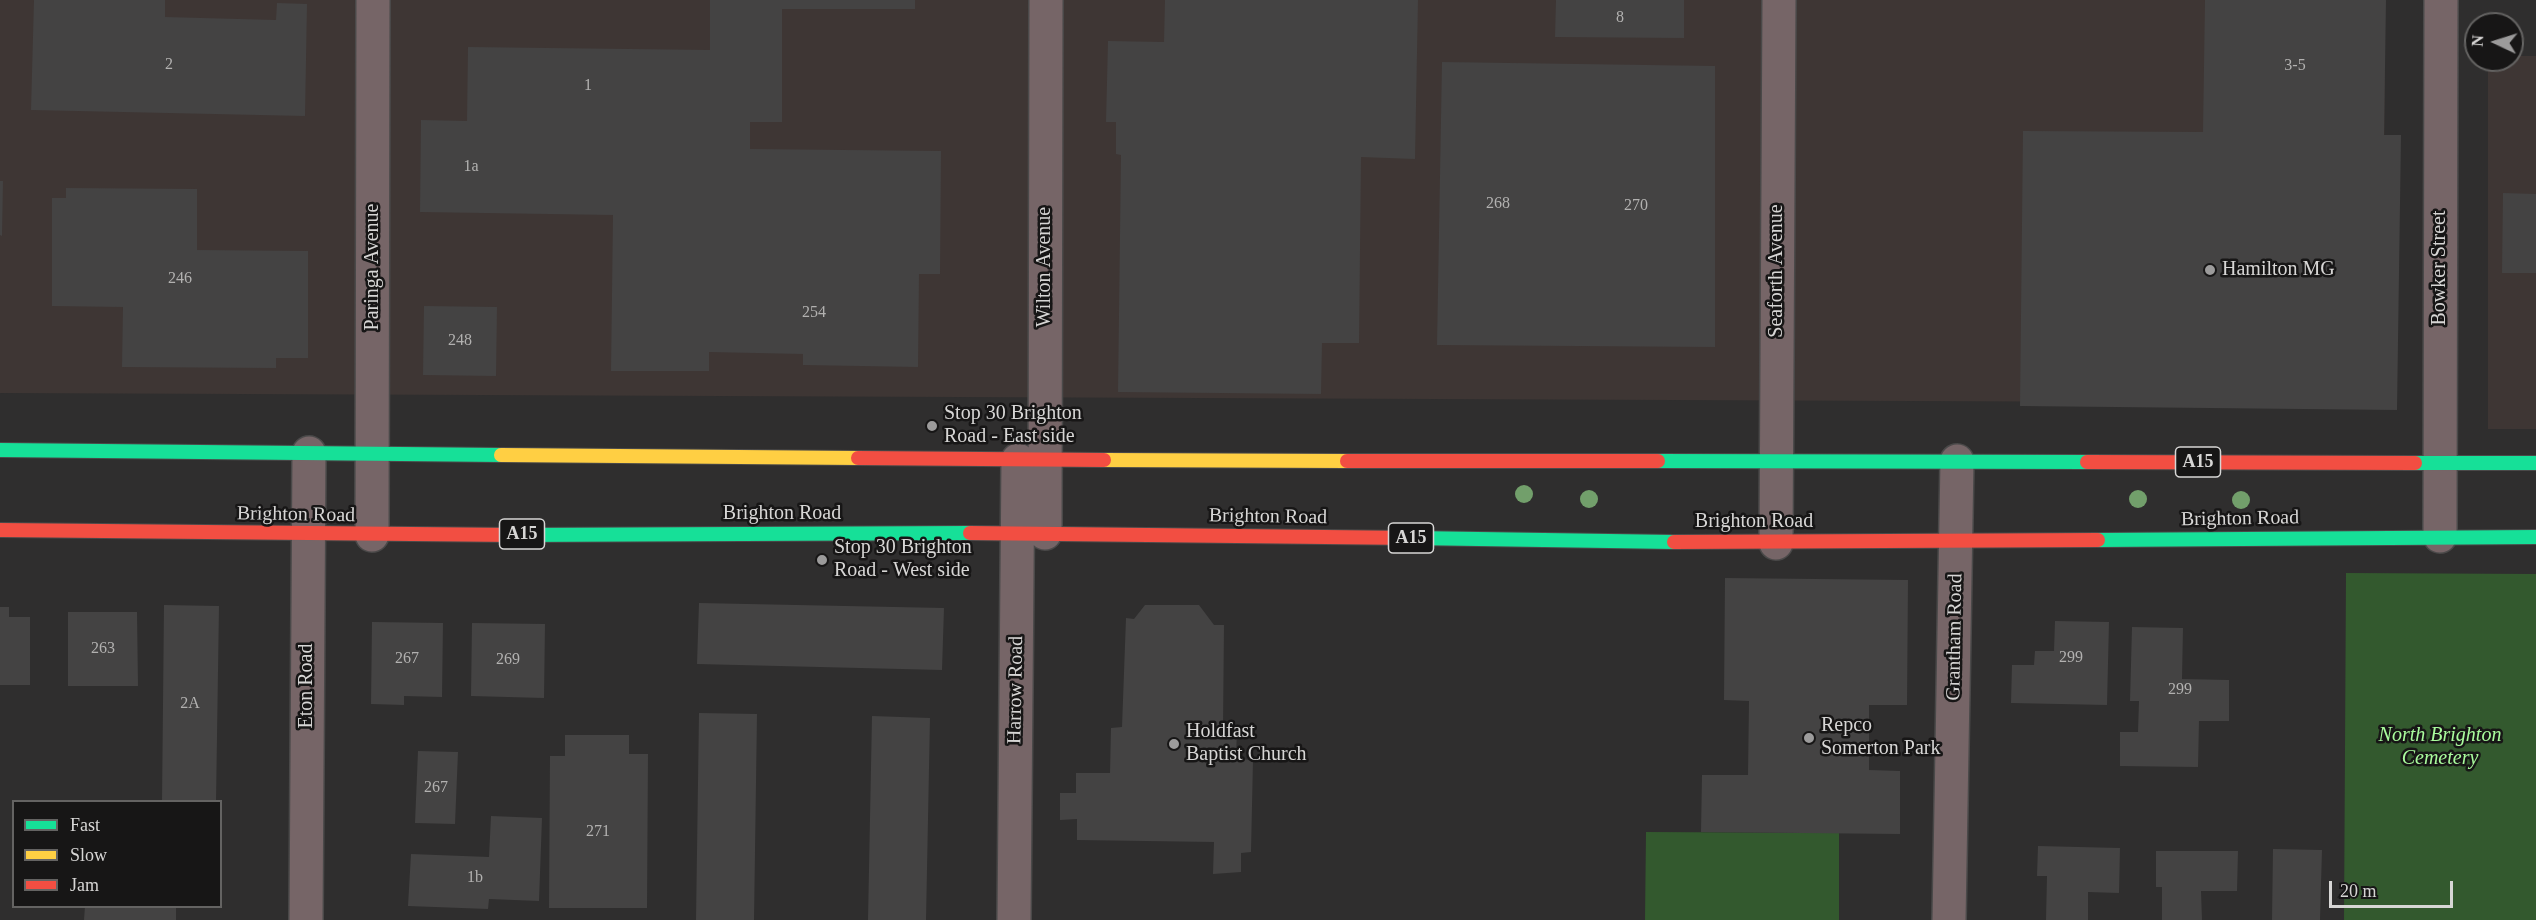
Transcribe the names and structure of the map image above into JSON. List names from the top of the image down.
{
  "streets": {
    "main road": ["A15", "Brighton Road"],
    "street": [
      "Paringa Avenue",
      "Wilton Avenue",
      "Bowker Street",
      "Seaforth Avenue",
      "Grantham Road",
      "Eton Road",
      "Harrow Road"
    ]
  },
  "crossings": [
    ["Paringa Avenue", "A15"],
    ["Paringa Avenue", "Brighton Road"],
    ["Wilton Avenue", "A15"],
    ["Wilton Avenue", "Harrow Road"],
    ["Bowker Street", "A15"],
    ["Bowker Street", "Brighton Road"],
    ["Seaforth Avenue", "A15"],
    ["Seaforth Avenue", "Brighton Road"],
    ["A15", "Grantham Road"],
    ["A15", "Eton Road"],
    ["A15", "Harrow Road"],
    ["Brighton Road", "Grantham Road"],
    ["Brighton Road", "Eton Road"],
    ["Brighton Road", "Harrow Road"]
  ],
  "parks": ["North Brighton Cemetery"],
  "places": [
    "Hamilton MG",
    "Stop 30 Brighton Road - East side",
    "Stop 30 Brighton Road - West side",
    "Repco Somerton Park",
    "Holdfast Baptist Church"
  ],
  "house_numbers": [
    "8",
    "2",
    "3-5",
    "1",
    "1a",
    "268",
    "270",
    "246",
    "254",
    "248",
    "263",
    "299",
    "267",
    "269",
    "299",
    "2A",
    "267",
    "271",
    "1b"
  ],
  "legend": ["Fast", "Slow", "Jam"],
  "scale_bar": "20 m",
  "north": "left"
}
